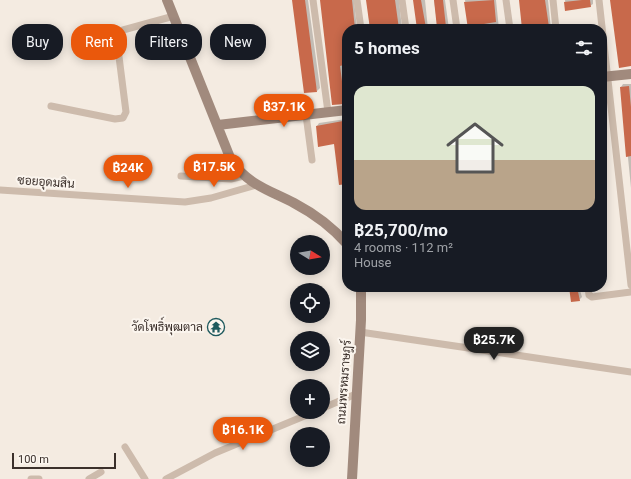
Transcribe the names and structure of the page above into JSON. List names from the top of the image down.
{
  "streets": {
    "street": ["ซอยอุดมสิน", "ถนนพรหมราษฎร์"]
  },
  "places": {
    "temple": ["วัดโพธิ์พุฒตาล"]
  },
  "scale_bar": "100 m",
  "north": "right",
  "page": {
    "chip": [
      "Buy",
      "Rent",
      "Filters",
      "New"
    ],
    "heading": "5 homes",
    "list": [
      {
        "name": "฿25,700/mo",
        "note": "4 rooms · 112 m² · House"
      }
    ],
    "price": [
      "฿37.1K",
      "฿17.5K",
      "฿24K",
      "฿25.7K",
      "฿16.1K"
    ],
    "map_buttons": ["+", "−"],
    "scale": "100 m"
  }
}
